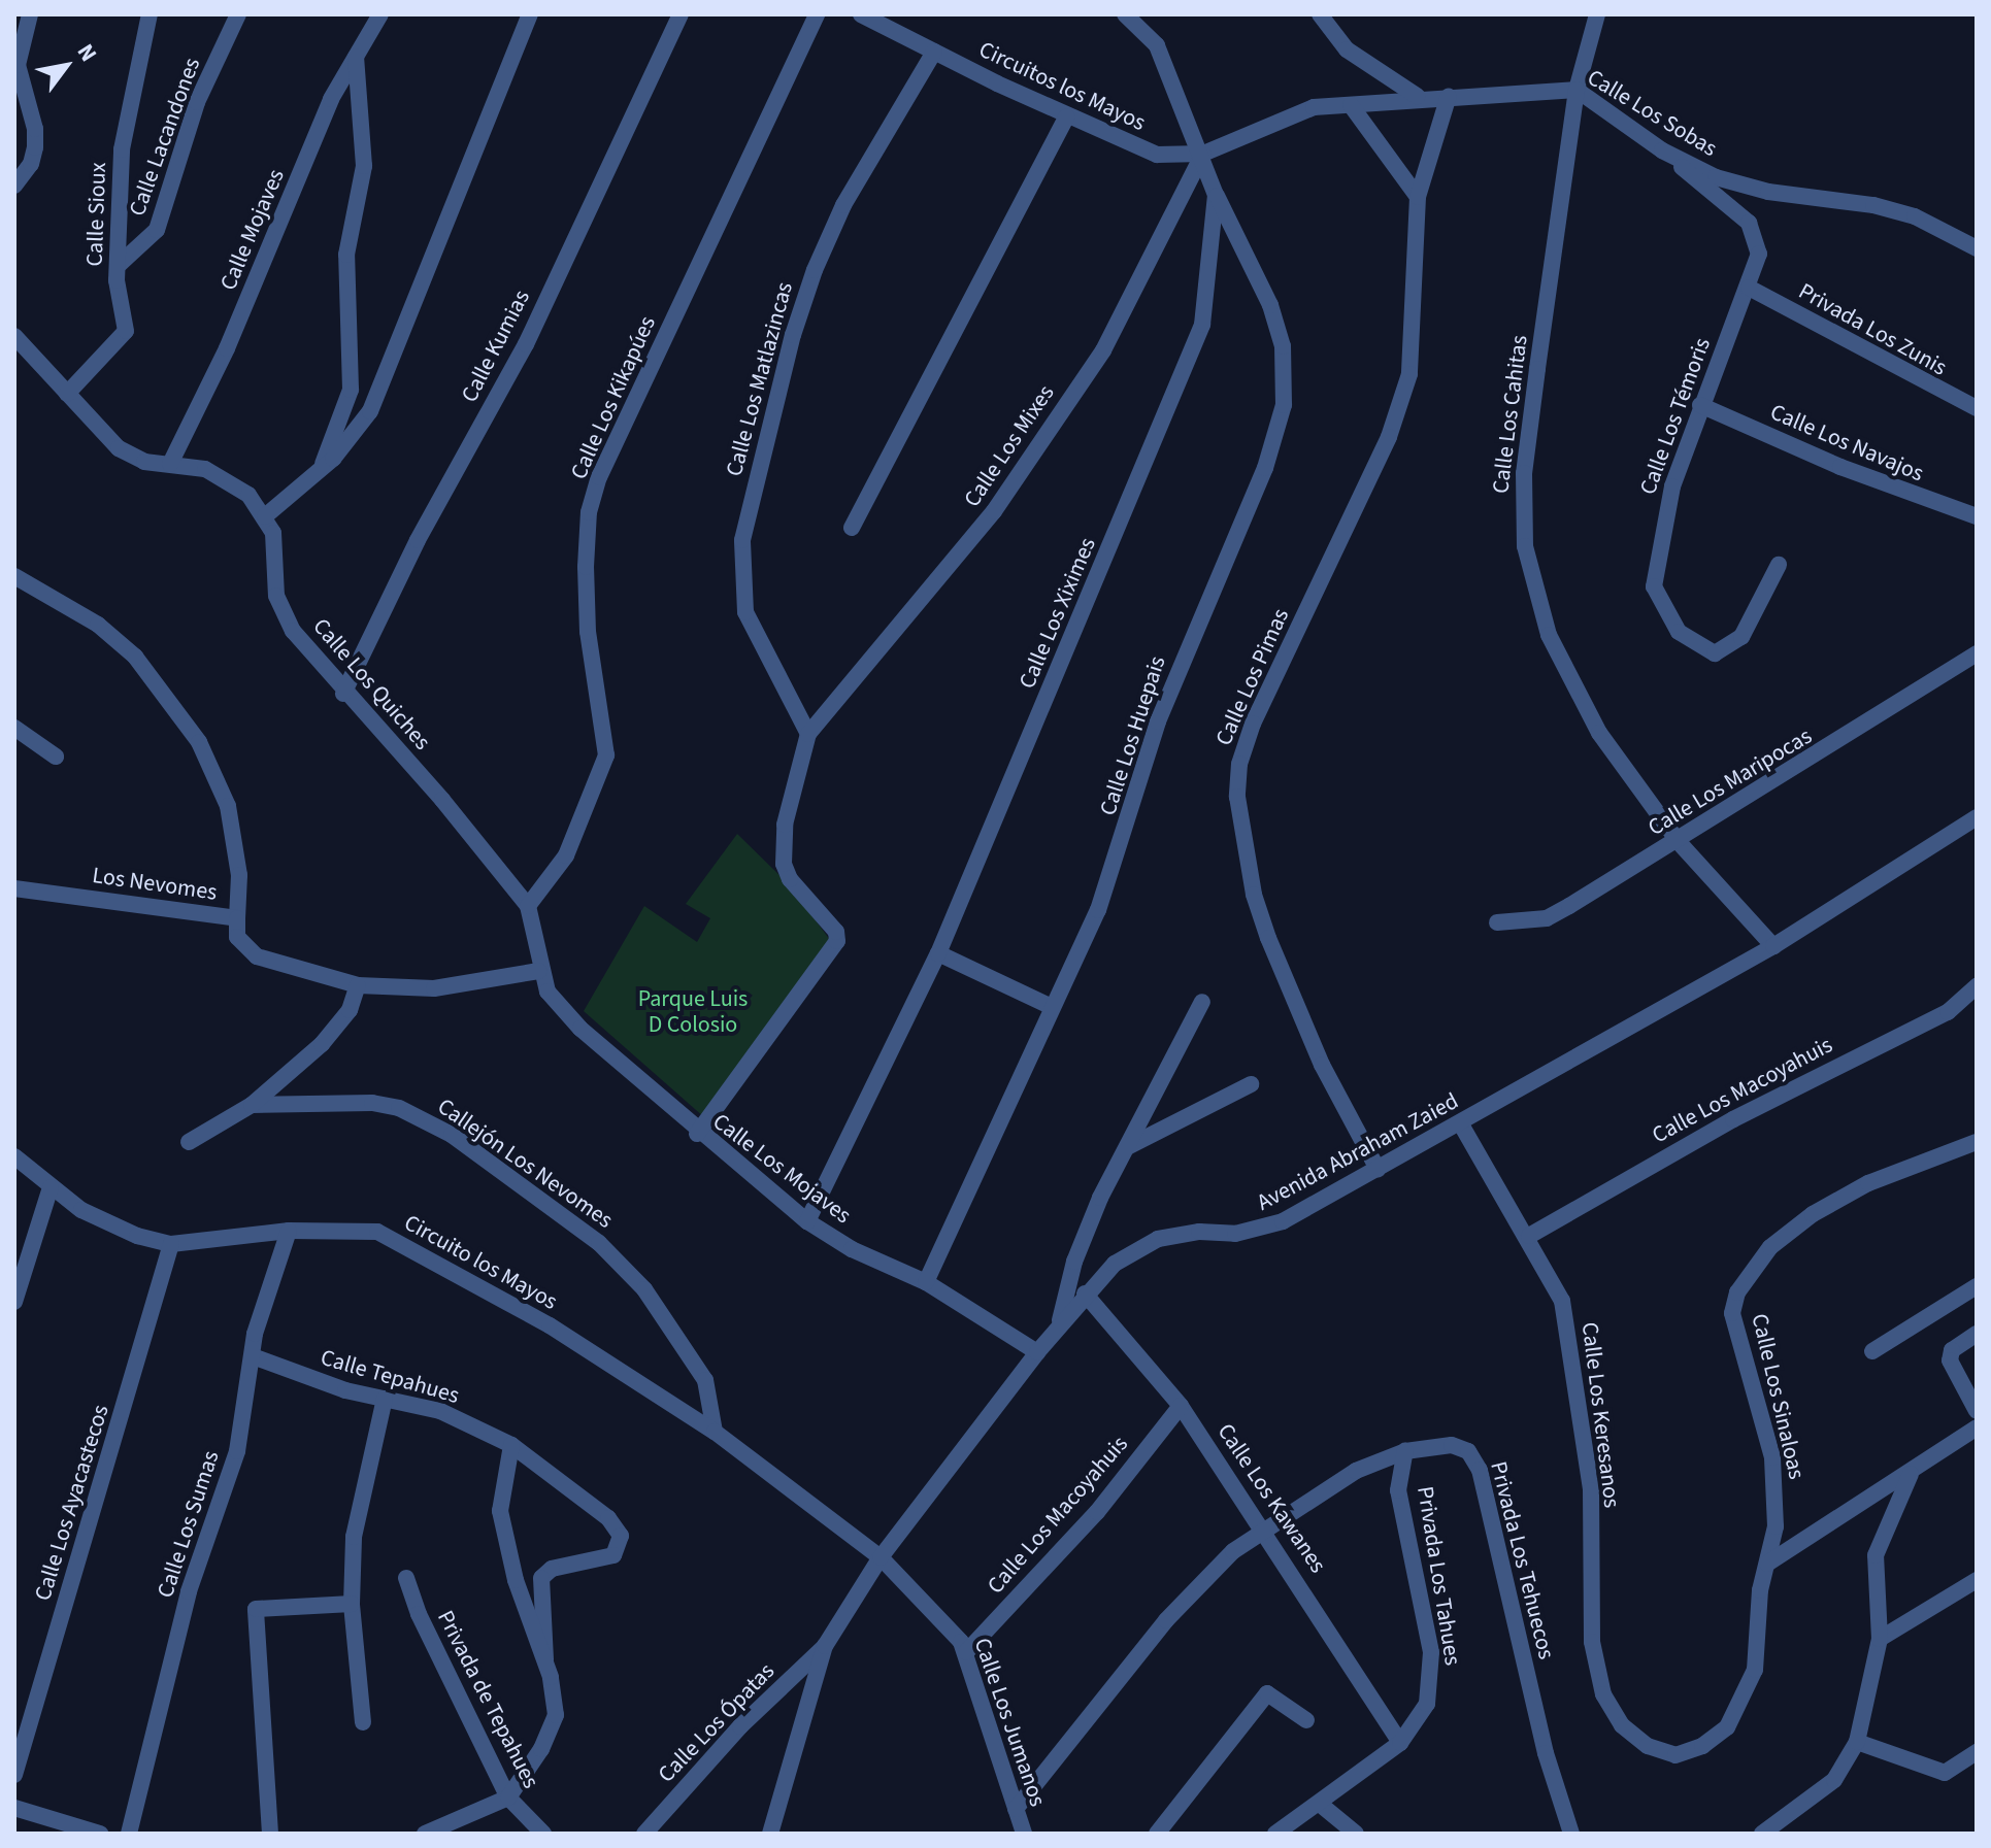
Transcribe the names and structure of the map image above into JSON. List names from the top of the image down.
{
  "streets": {
    "street": [
      "Circuitos los Mayos",
      "Calle Los Sobas",
      "Calle Lacandones",
      "Calle Sioux",
      "Calle Mojaves",
      "Privada Los Zunis",
      "Calle Kumias",
      "Calle Los Matlazincas",
      "Calle Los Kikapúes",
      "Calle Los Cahitas",
      "Calle Los Témoris",
      "Calle Los Navajos",
      "Calle Los Mixes",
      "Calle Los Xiximes",
      "Calle Los Pimas",
      "Calle Los Quiches",
      "Calle Los Huepais",
      "Calle Los Maripocas",
      "Los Nevomes",
      "Calle Los Macoyahuis",
      "Avenida Abraham Zaied",
      "Callejón Los Nevomes",
      "Calle Los Mojaves",
      "Circuito los Mayos",
      "Calle Tepahues",
      "Calle Los Sinaloas",
      "Calle Los Keresanos",
      "Calle Los Kawanes",
      "Calle Los Ayacastecos",
      "Calle Los Sumas",
      "Privada Los Tehuecos",
      "Privada Los Tahues",
      "Privada de Tepahues",
      "Calle Los Jumanos",
      "Calle Los Ópatas"
    ]
  },
  "crossings": [
    ["Circuitos los Mayos", "Calle Los Sobas"],
    ["Circuitos los Mayos", "Calle Los Matlazincas"],
    ["Circuitos los Mayos", "Calle Los Mixes"],
    ["Circuitos los Mayos", "Calle Los Xiximes"],
    ["Calle Los Sobas", "Calle Los Cahitas"],
    ["Calle Los Sobas", "Calle Los Témoris"],
    ["Calle Los Sobas", "Calle Los Mixes"],
    ["Calle Los Sobas", "Calle Los Xiximes"],
    ["Calle Los Sobas", "Calle Los Pimas"],
    ["Calle Lacandones", "Calle Sioux"],
    ["Privada Los Zunis", "Calle Los Témoris"],
    ["Calle Kumias", "Calle Los Quiches"],
    ["Calle Los Matlazincas", "Calle Los Mixes"],
    ["Calle Los Kikapúes", "Calle Los Quiches"],
    ["Calle Los Cahitas", "Calle Los Maripocas"],
    ["Calle Los Cahitas", "Avenida Abraham Zaied"],
    ["Calle Los Témoris", "Calle Los Navajos"],
    ["Calle Los Mixes", "Calle Los Xiximes"],
    ["Calle Los Xiximes", "Calle Los Huepais"],
    ["Calle Los Xiximes", "Calle Los Mojaves"],
    ["Calle Los Pimas", "Avenida Abraham Zaied"],
    ["Calle Los Quiches", "Los Nevomes"],
    ["Calle Los Quiches", "Calle Los Mojaves"],
    ["Calle Los Huepais", "Calle Los Mojaves"],
    ["Los Nevomes", "Calle Los Mojaves"],
    ["Calle Los Macoyahuis", "Calle Los Keresanos"],
    ["Calle Los Macoyahuis", "Calle Los Kawanes"],
    ["Calle Los Macoyahuis", "Calle Los Jumanos"],
    ["Avenida Abraham Zaied", "Calle Los Mojaves"],
    ["Avenida Abraham Zaied", "Circuito los Mayos"],
    ["Avenida Abraham Zaied", "Calle Los Keresanos"],
    ["Avenida Abraham Zaied", "Calle Los Kawanes"],
    ["Avenida Abraham Zaied", "Calle Los Jumanos"],
    ["Avenida Abraham Zaied", "Calle Los Ópatas"],
    ["Callejón Los Nevomes", "Circuito los Mayos"],
    ["Circuito los Mayos", "Calle Los Ayacastecos"],
    ["Circuito los Mayos", "Calle Los Sumas"],
    ["Circuito los Mayos", "Calle Los Jumanos"],
    ["Calle Tepahues", "Calle Los Sumas"],
    ["Calle Tepahues", "Privada de Tepahues"],
    ["Calle Los Sinaloas", "Calle Los Keresanos"],
    ["Calle Los Kawanes", "Privada Los Tehuecos"],
    ["Calle Los Kawanes", "Privada Los Tahues"],
    ["Privada Los Tehuecos", "Privada Los Tahues"],
    ["Privada Los Tehuecos", "Calle Los Jumanos"]
  ],
  "parks": ["Parque Luis D Colosio"],
  "north": "top right"
}
